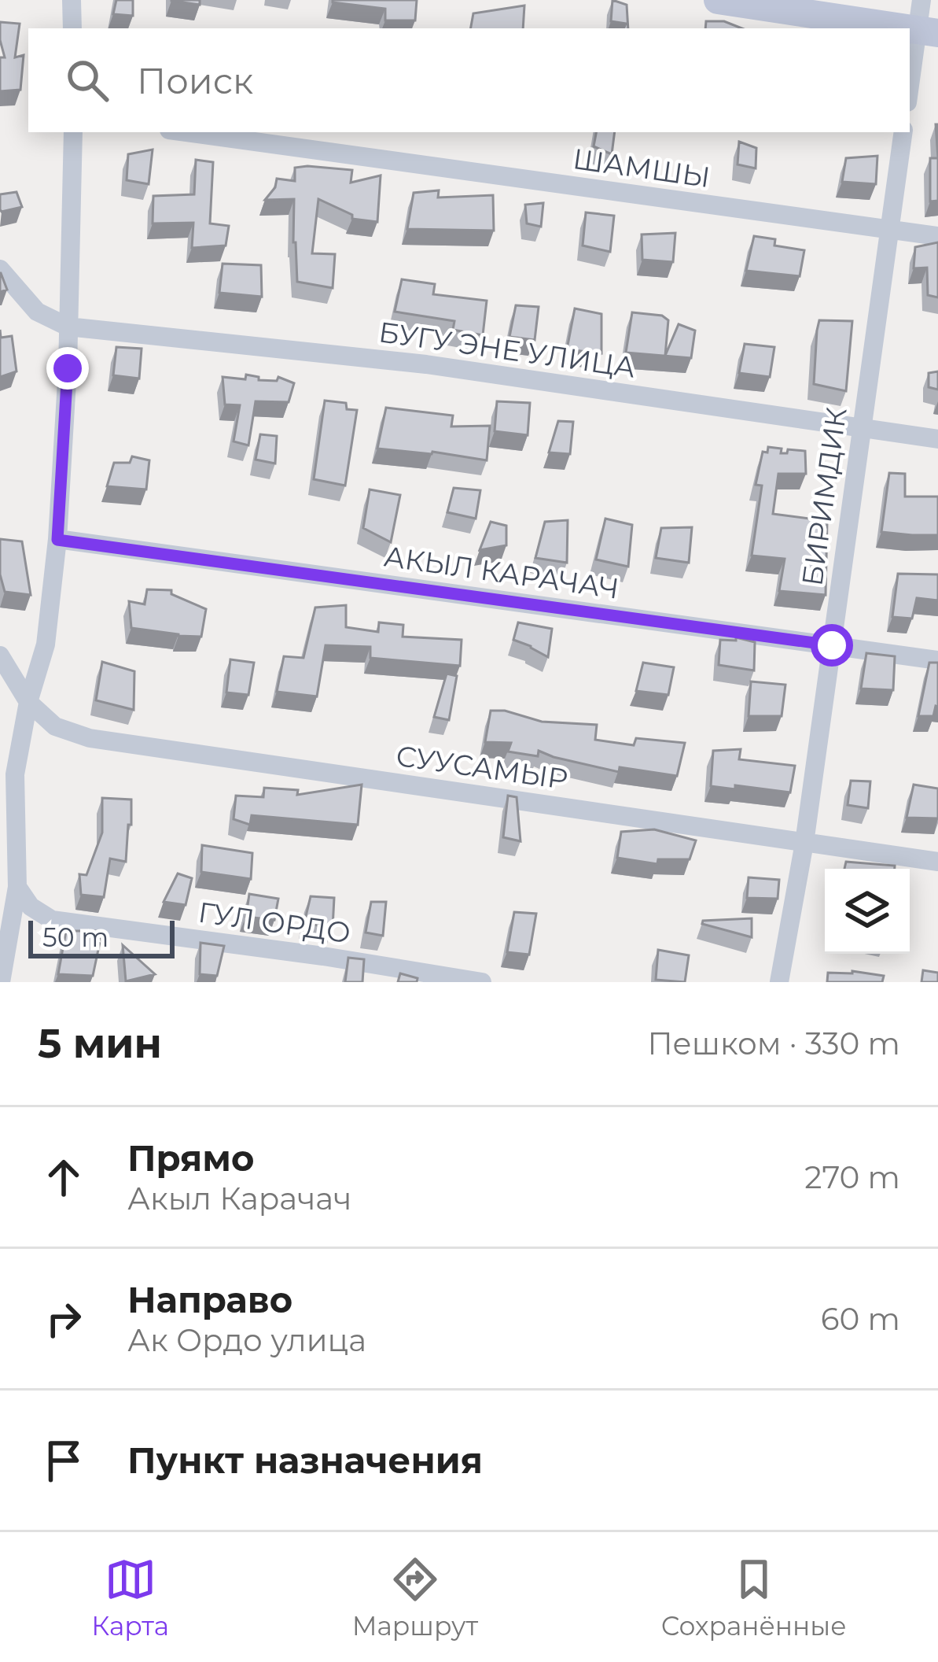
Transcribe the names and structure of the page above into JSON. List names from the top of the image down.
{
  "streets": {
    "street": [
      "ШАМШЫ",
      "БУГУ ЭНЕ УЛИЦА",
      "БИРИМДИК",
      "АКЫЛ КАРАЧАЧ",
      "СУУСАМЫР",
      "ГУЛ ОРДО"
    ]
  },
  "crossings": [
    ["ШАМШЫ", "БИРИМДИК"],
    ["БУГУ ЭНЕ УЛИЦА", "БИРИМДИК"],
    ["БИРИМДИК", "АКЫЛ КАРАЧАЧ"],
    ["БИРИМДИК", "СУУСАМЫР"]
  ],
  "scale_bar": "50 m",
  "page": {
    "search": "Поиск",
    "scale": "50 m",
    "heading": ["5 мин", "Пешком · 330 m"],
    "list": [
      ["Прямо", "Акыл Карачач", "270 m"],
      ["Направо", "Ак Ордо улица", "60 m"],
      "Пункт назначения"
    ],
    "nav": ["Карта", "Маршрут", "Сохранённые"]
  }
}
